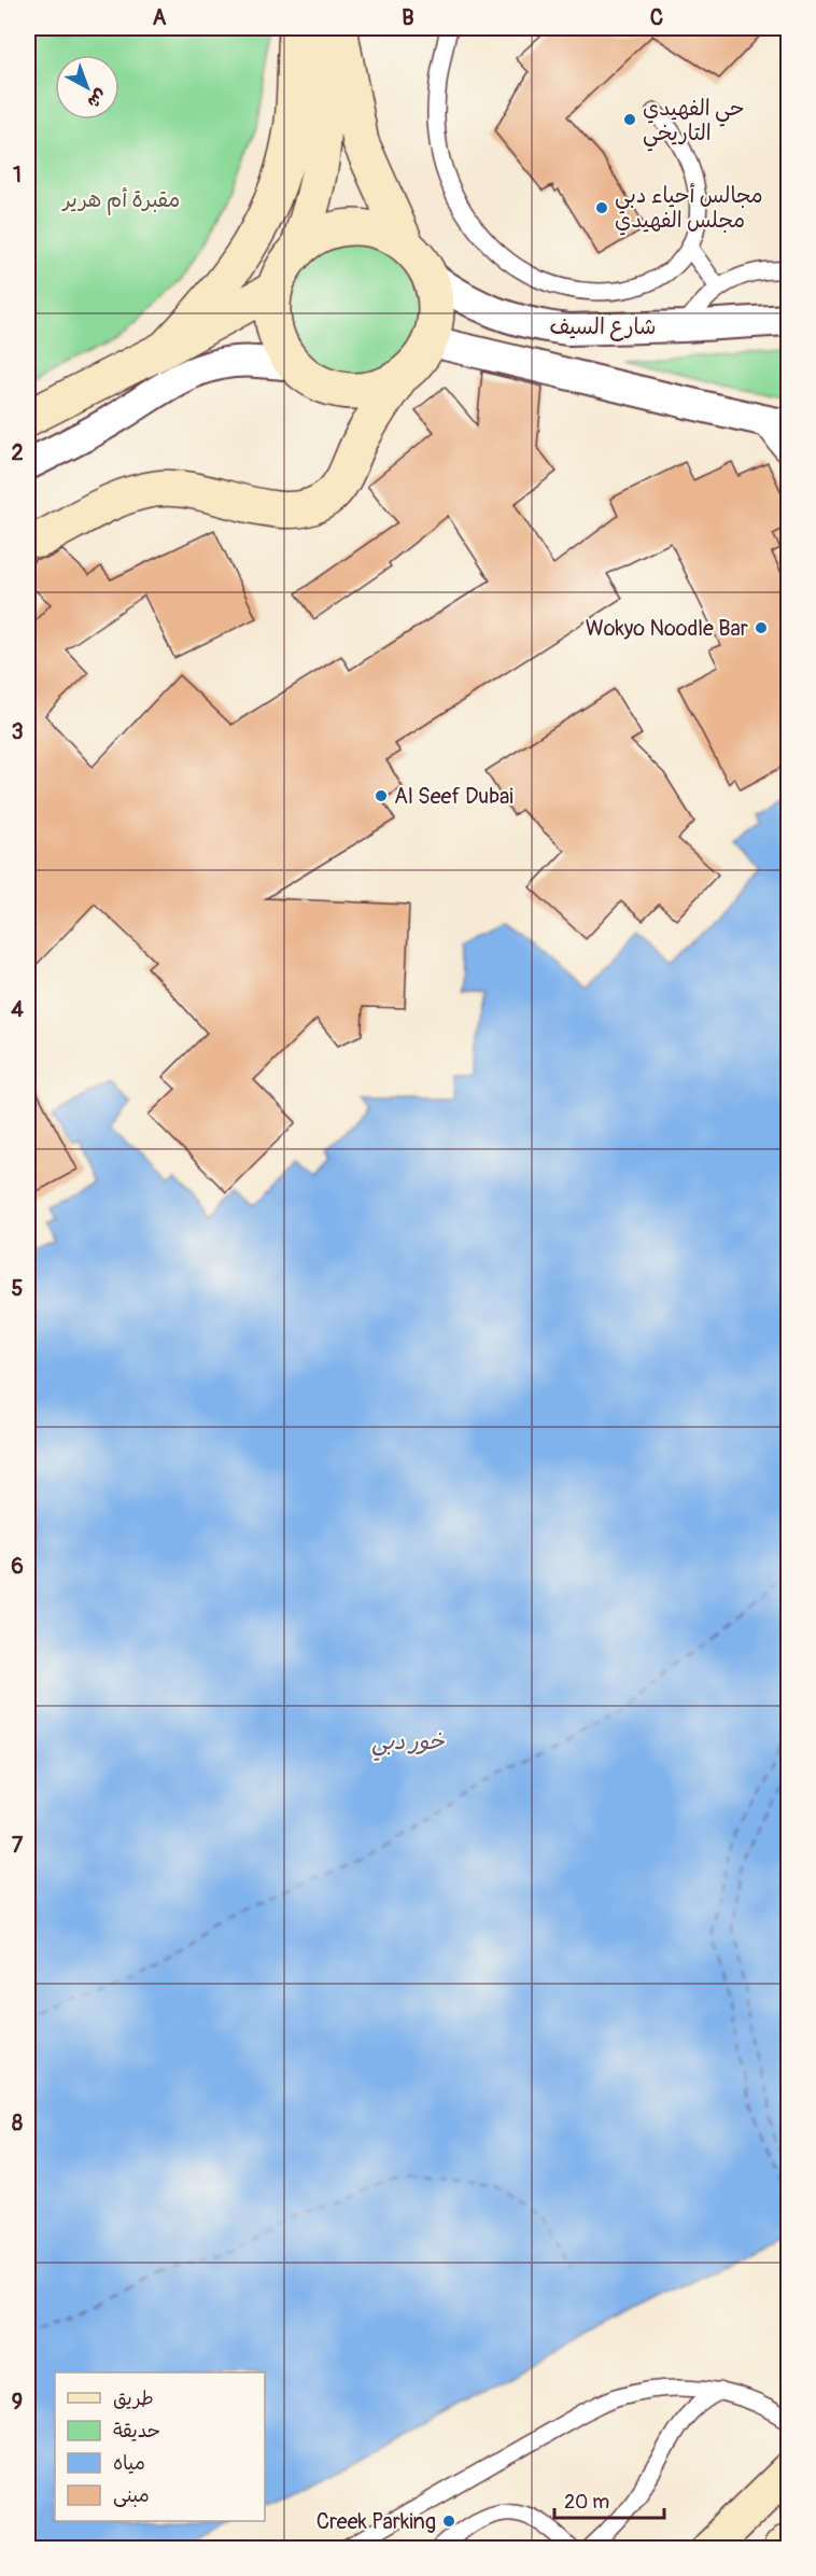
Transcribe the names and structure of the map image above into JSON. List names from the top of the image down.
{
  "streets": {
    "street": ["شارع السيف"]
  },
  "water": ["خور دبي"],
  "parks": ["مقبرة أم هرير"],
  "places": [
    "حي الفهيدي التاريخي",
    "مجالس أحياء دبي مجلس الفهيدي",
    "Wokyo Noodle Bar",
    "Al Seef Dubai",
    "Creek Parking"
  ],
  "legend": [
    "طريق",
    "حديقة",
    "مياه",
    "مبنى"
  ],
  "scale_bar": "20 m",
  "north": "bottom right",
  "grid": {
    "columns": ["A", "B", "C"],
    "rows": [
      "1",
      "2",
      "3",
      "4",
      "5",
      "6",
      "7",
      "8",
      "9"
    ]
  }
}
